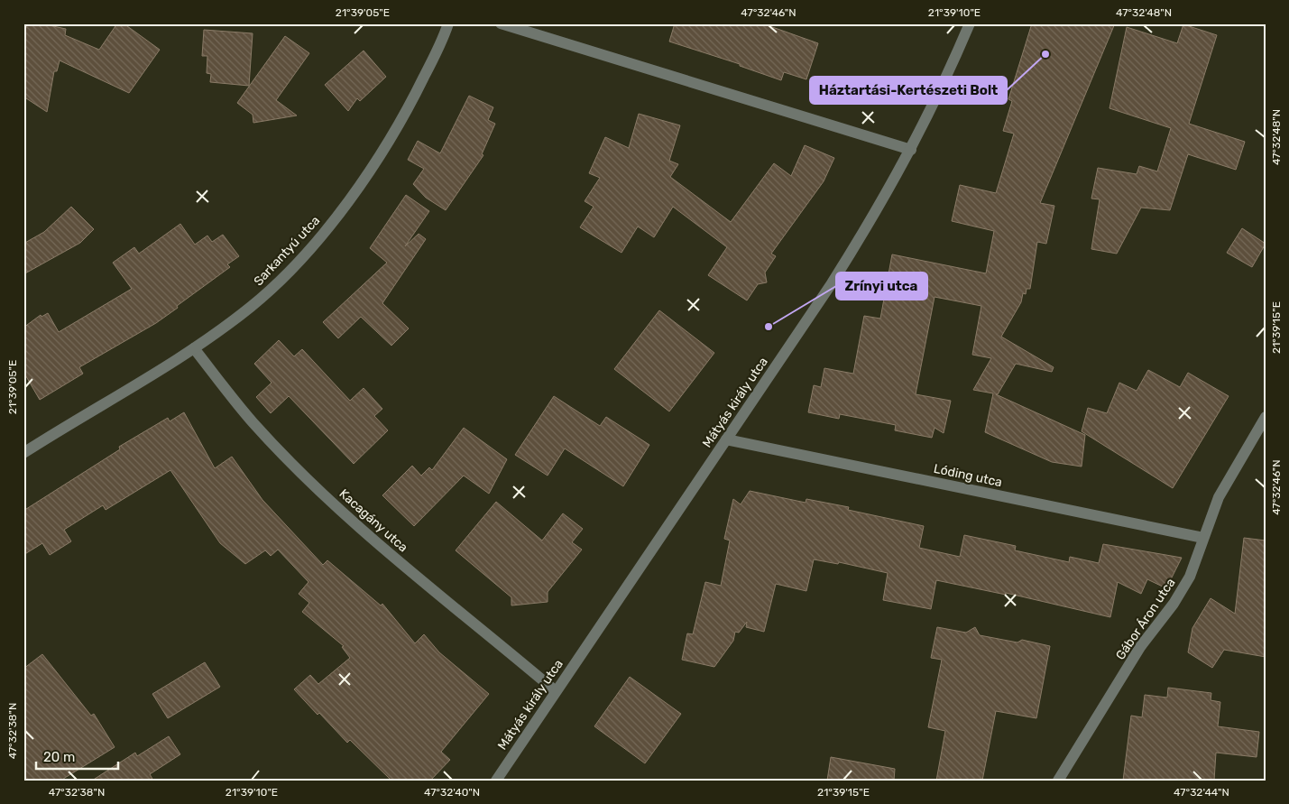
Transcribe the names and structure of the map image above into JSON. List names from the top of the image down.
{
  "streets": {
    "street": [
      "Sarkantyú utca",
      "Mátyás király utca",
      "Lóding utca",
      "Kacagány utca",
      "Gábor Áron utca"
    ]
  },
  "crossings": [
    ["Sarkantyú utca", "Kacagány utca"],
    ["Mátyás király utca", "Lóding utca"],
    ["Mátyás király utca", "Kacagány utca"],
    ["Lóding utca", "Gábor Áron utca"]
  ],
  "places": ["Háztartási-Kertészeti Bolt", "Zrínyi utca"],
  "scale_bar": "20 m",
  "coordinates": [
    "21°39'05\"E",
    "47°32'46\"N",
    "21°39'10\"E",
    "47°32'48\"N",
    "21°39'15\"E",
    "47°32'38\"N",
    "47°32'40\"N",
    "47°32'44\"N"
  ]
}
